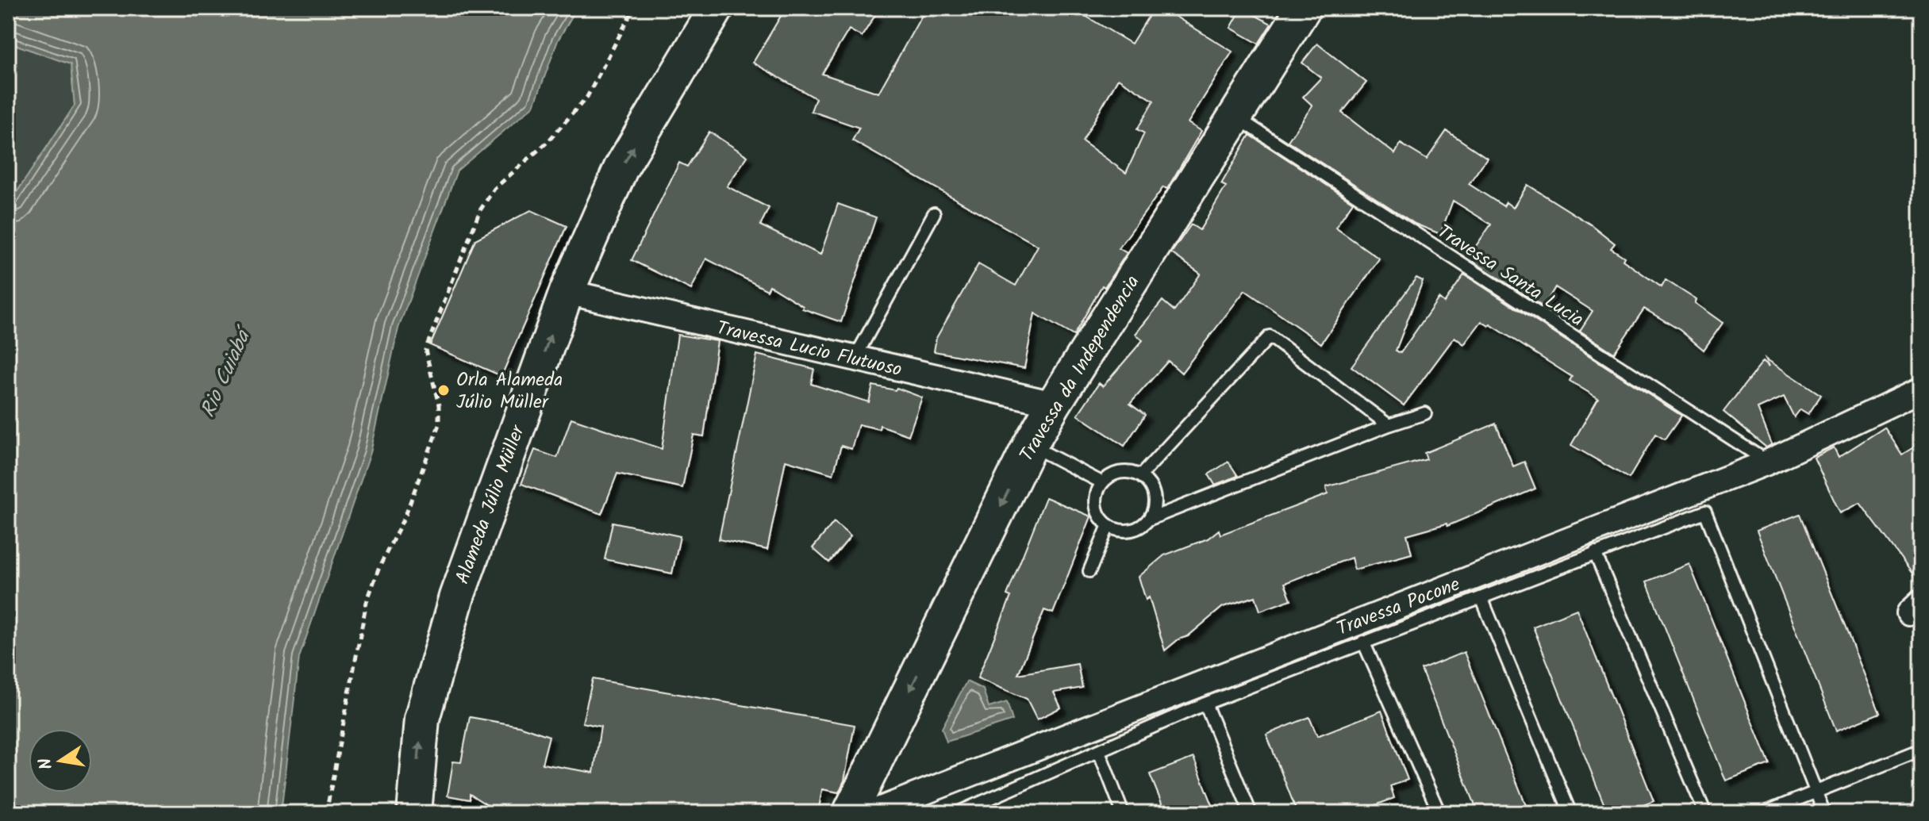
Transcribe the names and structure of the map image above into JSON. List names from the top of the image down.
{
  "streets": {
    "main road": ["Travessa da Independencia", "Alameda Júlio Müller"],
    "street": ["Travessa Lucio Flutuoso", "Travessa Pocone"],
    "lane": ["Travessa Santa Lucia"]
  },
  "crossings": [
    ["Travessa Santa Lucia", "Travessa da Independencia"],
    ["Travessa Santa Lucia", "Travessa Pocone"],
    ["Travessa Lucio Flutuoso", "Travessa da Independencia"],
    ["Travessa Lucio Flutuoso", "Alameda Júlio Müller"]
  ],
  "one_way": ["Travessa da Independencia", "Alameda Júlio Müller"],
  "water": ["Rio Cuiabá"],
  "places": ["Orla Alameda Júlio Müller"],
  "north": "left"
}
